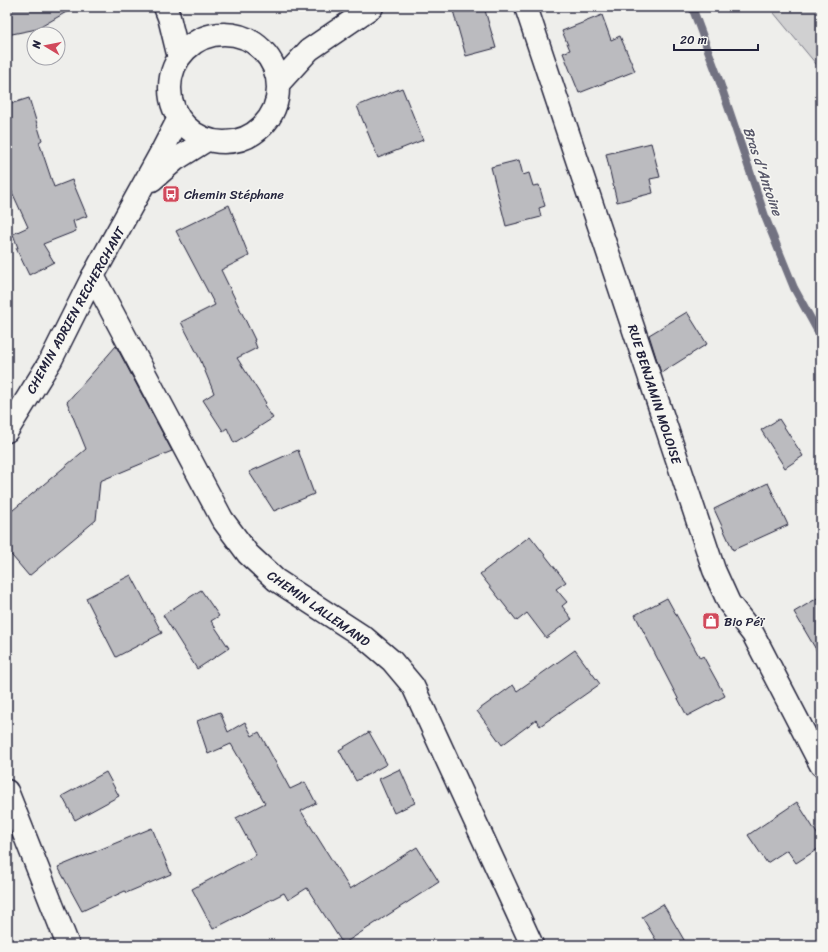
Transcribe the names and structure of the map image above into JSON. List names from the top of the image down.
{
  "streets": {
    "street": ["CHEMIN ADRIEN RECHERCHANT", "RUE BENJAMIN MOLOISE", "CHEMIN LALLEMAND"]
  },
  "crossings": [
    ["CHEMIN ADRIEN RECHERCHANT", "CHEMIN LALLEMAND"]
  ],
  "water": ["Bras d'Antoine"],
  "places": {
    "bus stop": ["Chemin Stéphane"],
    "shop": ["Bio Péï"]
  },
  "scale_bar": "20 m",
  "north": "left"
}
